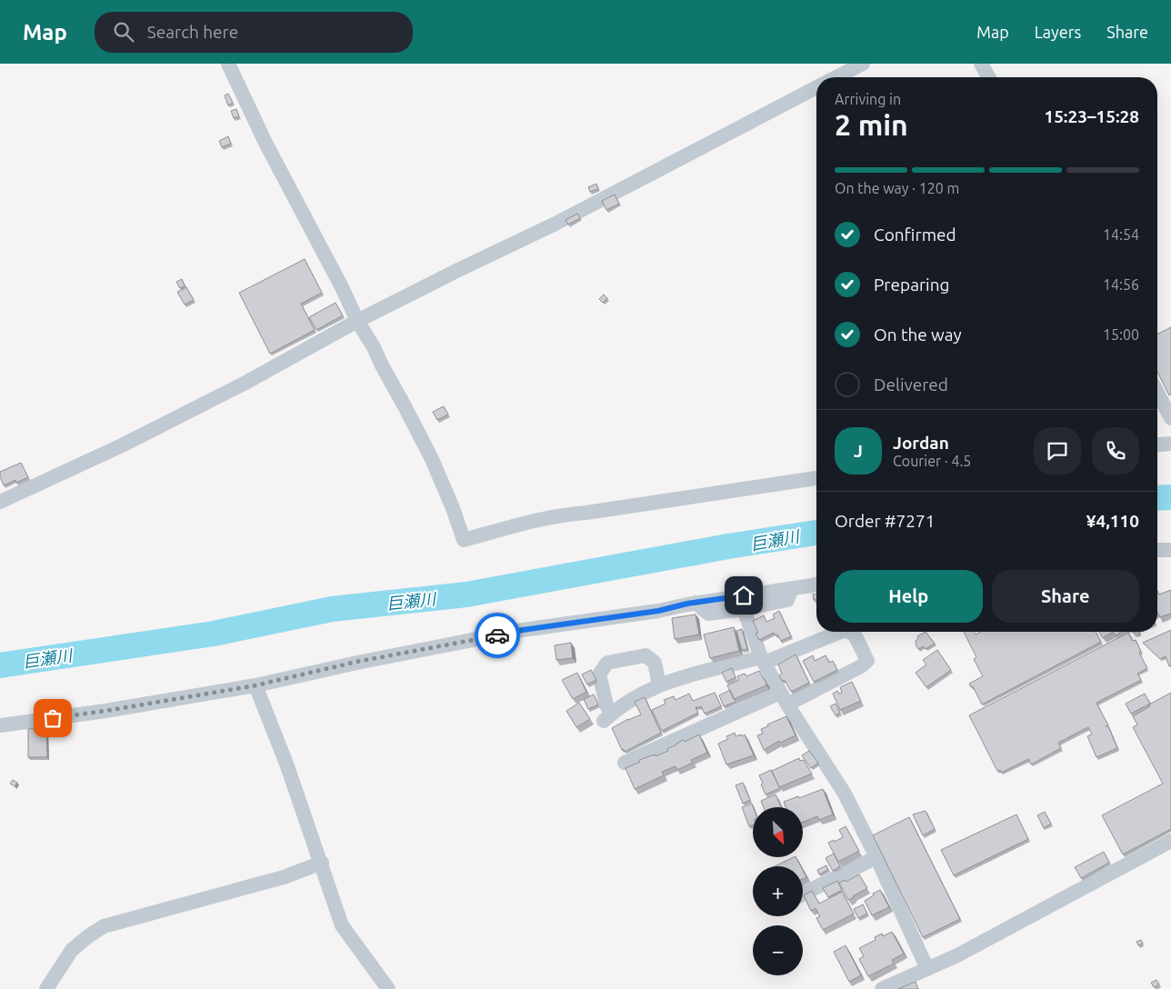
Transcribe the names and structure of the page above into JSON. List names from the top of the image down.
{
  "water": ["巨瀬川"],
  "north": "bottom right",
  "page": {
    "header": "Map",
    "search": "Search here",
    "nav": ["Map", "Layers", "Share"],
    "heading": ["2 min", "Arriving in", "15:23–15:28"],
    "panel": [
      "Jordan",
      "Courier · 4.5",
      "Order #7271",
      "¥4,110"
    ],
    "bar": "On the way · 120 m",
    "list": [
      ["Confirmed", "14:54"],
      ["Preparing", "14:56"],
      ["On the way", "15:00"],
      "Delivered"
    ],
    "round": "J",
    "buttons": ["Help", "Share"],
    "map_buttons": ["+", "−"]
  }
}
